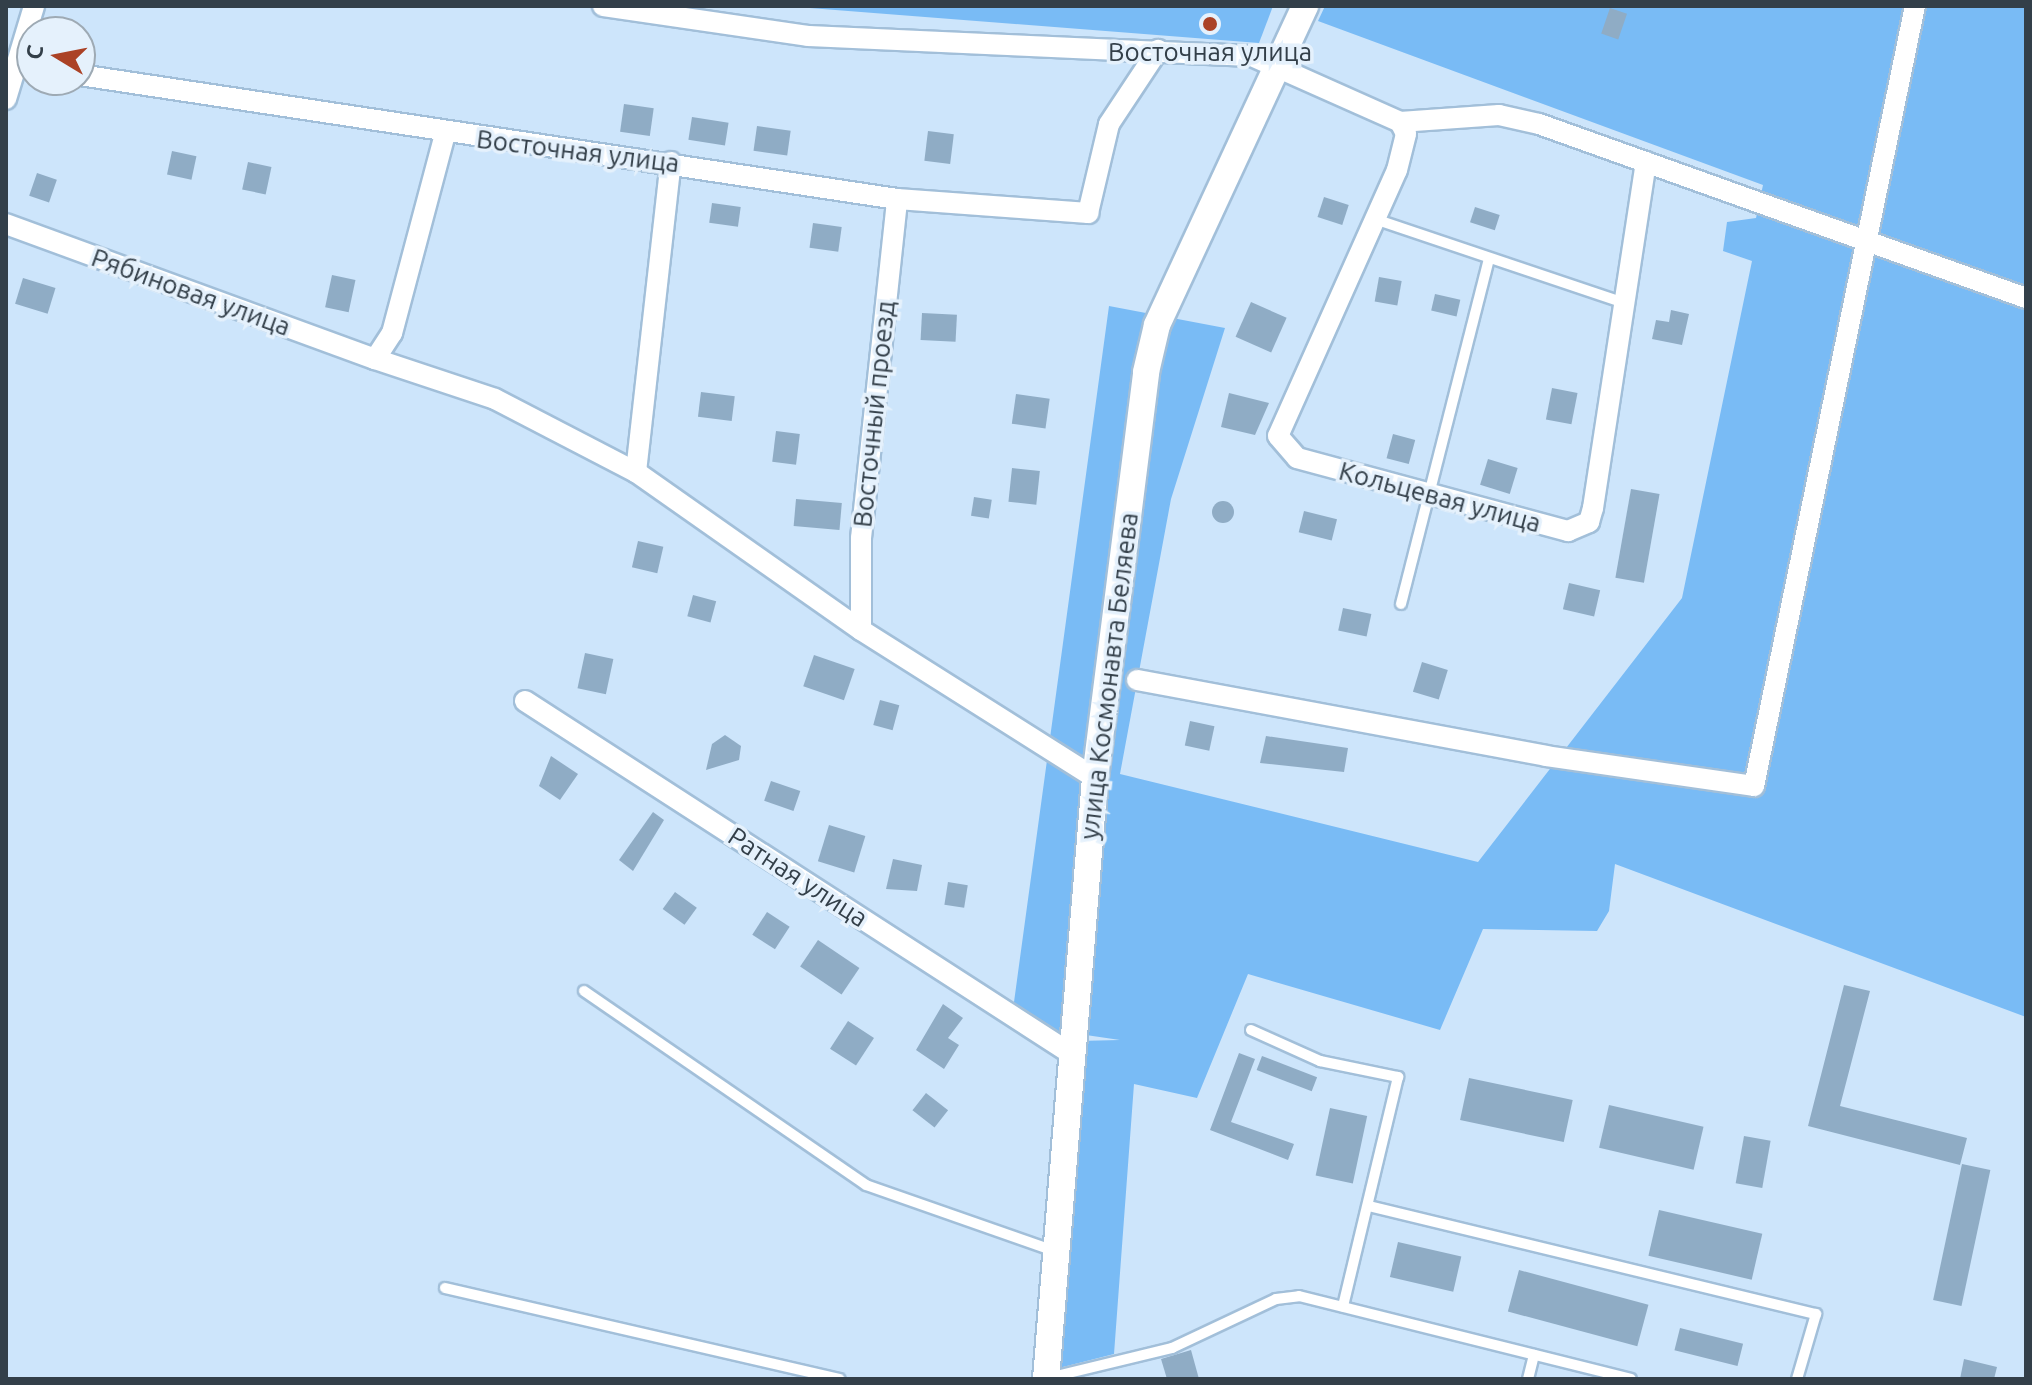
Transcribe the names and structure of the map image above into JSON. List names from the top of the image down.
{
  "streets": {
    "street": [
      "Восточная улица",
      "Рябиновая улица",
      "Восточный проезд",
      "Кольцевая улица",
      "улица Космонавта Беляева",
      "Ратная улица"
    ]
  },
  "crossings": [
    ["Восточная улица", "Восточный проезд"],
    ["Рябиновая улица", "Восточный проезд"],
    ["Рябиновая улица", "улица Космонавта Беляева"],
    ["улица Космонавта Беляева", "Ратная улица"]
  ],
  "places": ["Восточная улица"],
  "north": "left"
}
